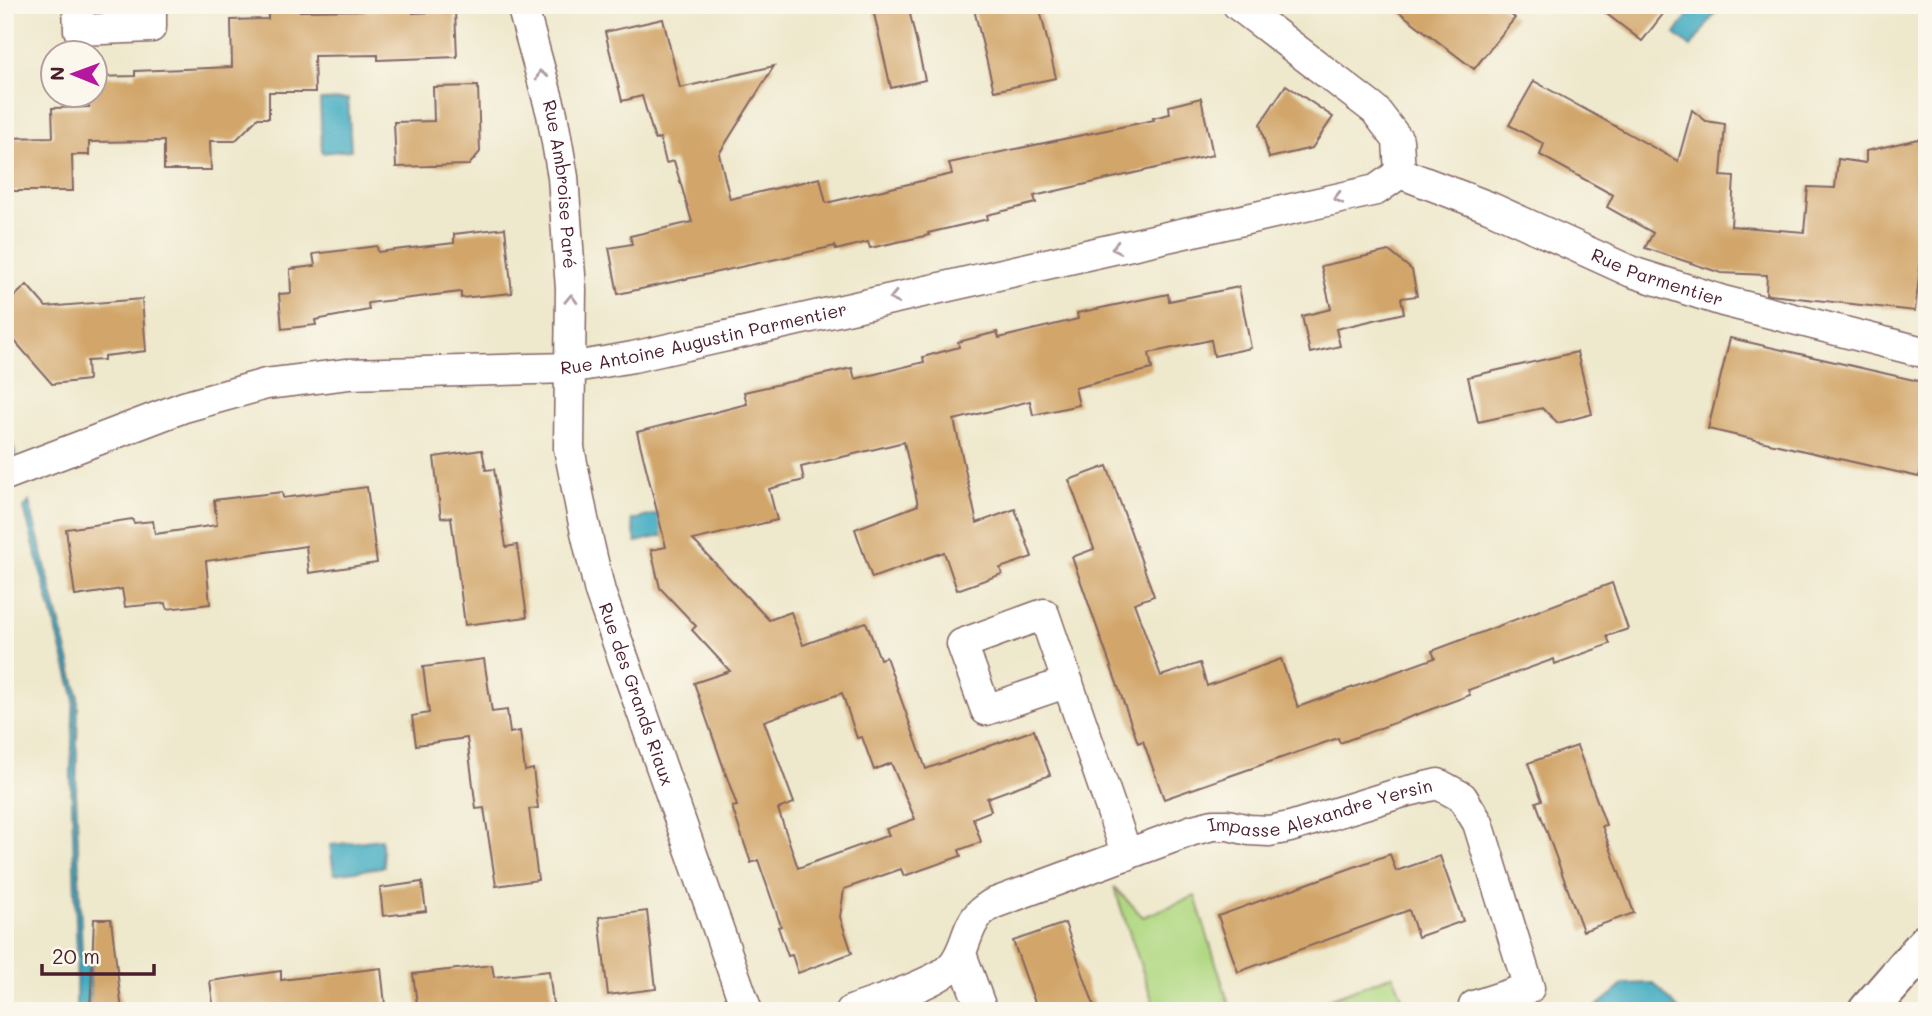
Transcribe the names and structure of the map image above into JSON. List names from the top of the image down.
{
  "streets": {
    "street": [
      "Rue Ambroise Paré",
      "Rue Parmentier",
      "Rue Antoine Augustin Parmentier",
      "Rue des Grands Riaux",
      "Impasse Alexandre Yersin"
    ]
  },
  "crossings": [
    ["Rue Ambroise Paré", "Rue Antoine Augustin Parmentier"],
    ["Rue Ambroise Paré", "Rue des Grands Riaux"],
    ["Rue Parmentier", "Rue Antoine Augustin Parmentier"],
    ["Rue Antoine Augustin Parmentier", "Rue des Grands Riaux"]
  ],
  "one_way": ["Rue Ambroise Paré", "Rue Antoine Augustin Parmentier"],
  "scale_bar": "20 m",
  "north": "left"
}
